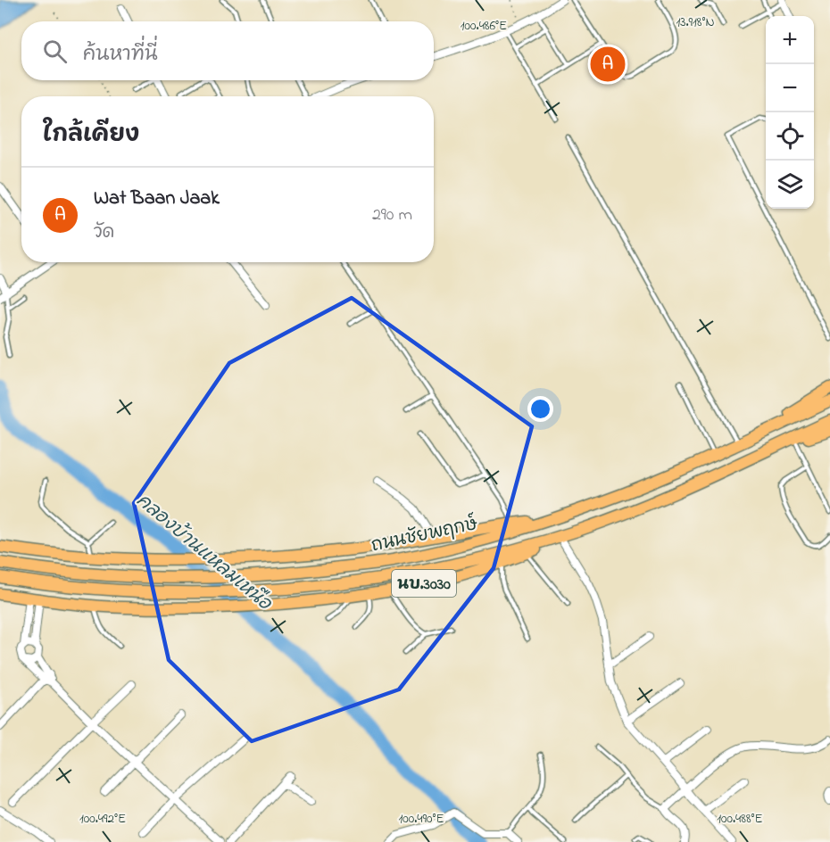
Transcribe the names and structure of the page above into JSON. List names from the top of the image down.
{
  "streets": {
    "main road": ["ถนนชัยพฤกษ์", "นบ.3030"]
  },
  "water": ["คลองบ้านแหลมเหนือ"],
  "page": {
    "map_buttons": ["+", "−"],
    "search": "ค้นหาที่นี่",
    "pins": "A",
    "heading": "ใกล้เคียง",
    "list": [
      {
        "mark": "A",
        "name": "Wat Baan Jaak",
        "note": "วัด",
        "value": "290 m"
      }
    ]
  },
  "coordinates": [
    "13.918°N",
    "100.486°E",
    "100.492°E",
    "100.490°E",
    "100.488°E"
  ]
}
